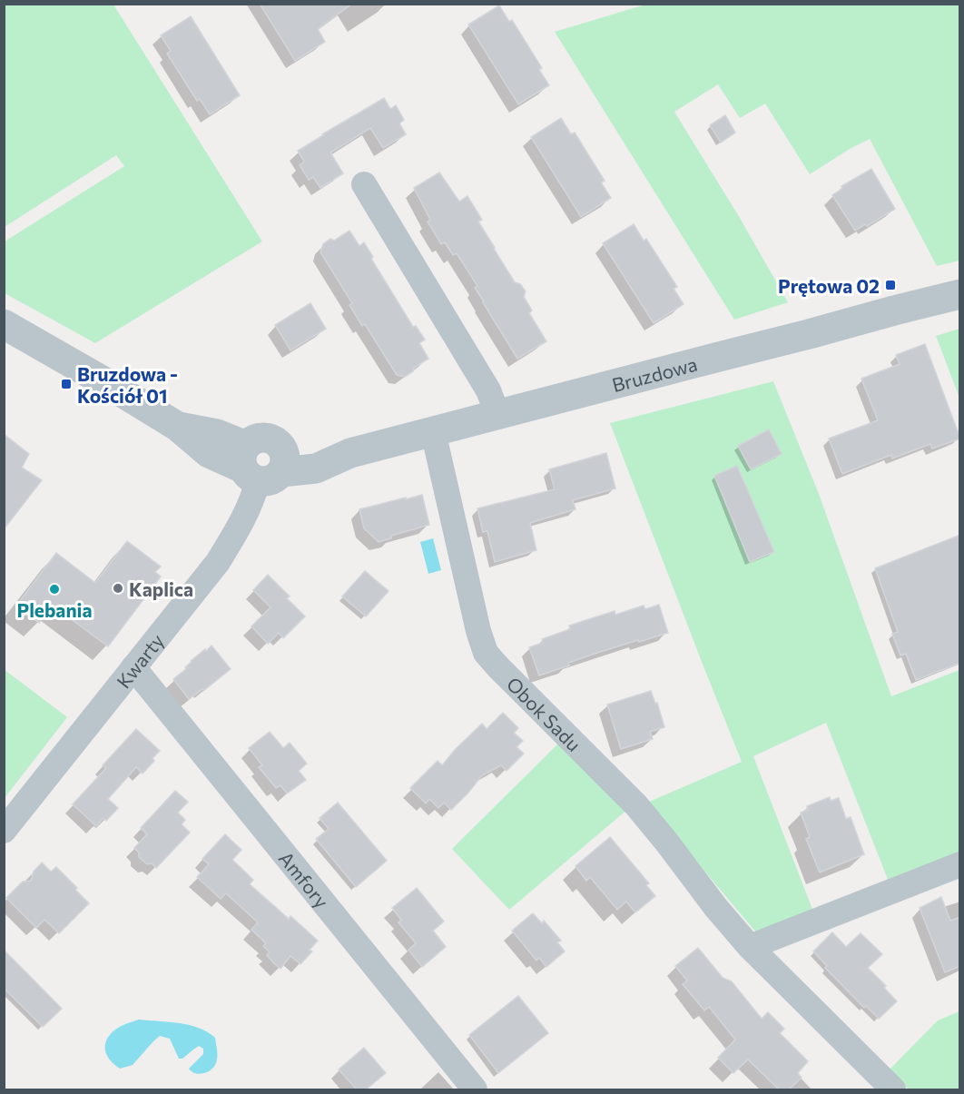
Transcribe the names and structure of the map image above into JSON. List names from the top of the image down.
{
  "streets": {
    "street": [
      "Bruzdowa",
      "Kwarty",
      "Obok Sadu",
      "Amfory"
    ]
  },
  "crossings": [
    ["Bruzdowa", "Kwarty"],
    ["Bruzdowa", "Obok Sadu"],
    ["Kwarty", "Amfory"]
  ],
  "places": {
    "transit": ["Prętowa 02", "Bruzdowa - Kościół 01"],
    "other": ["Kaplica", "Plebania"]
  }
}
